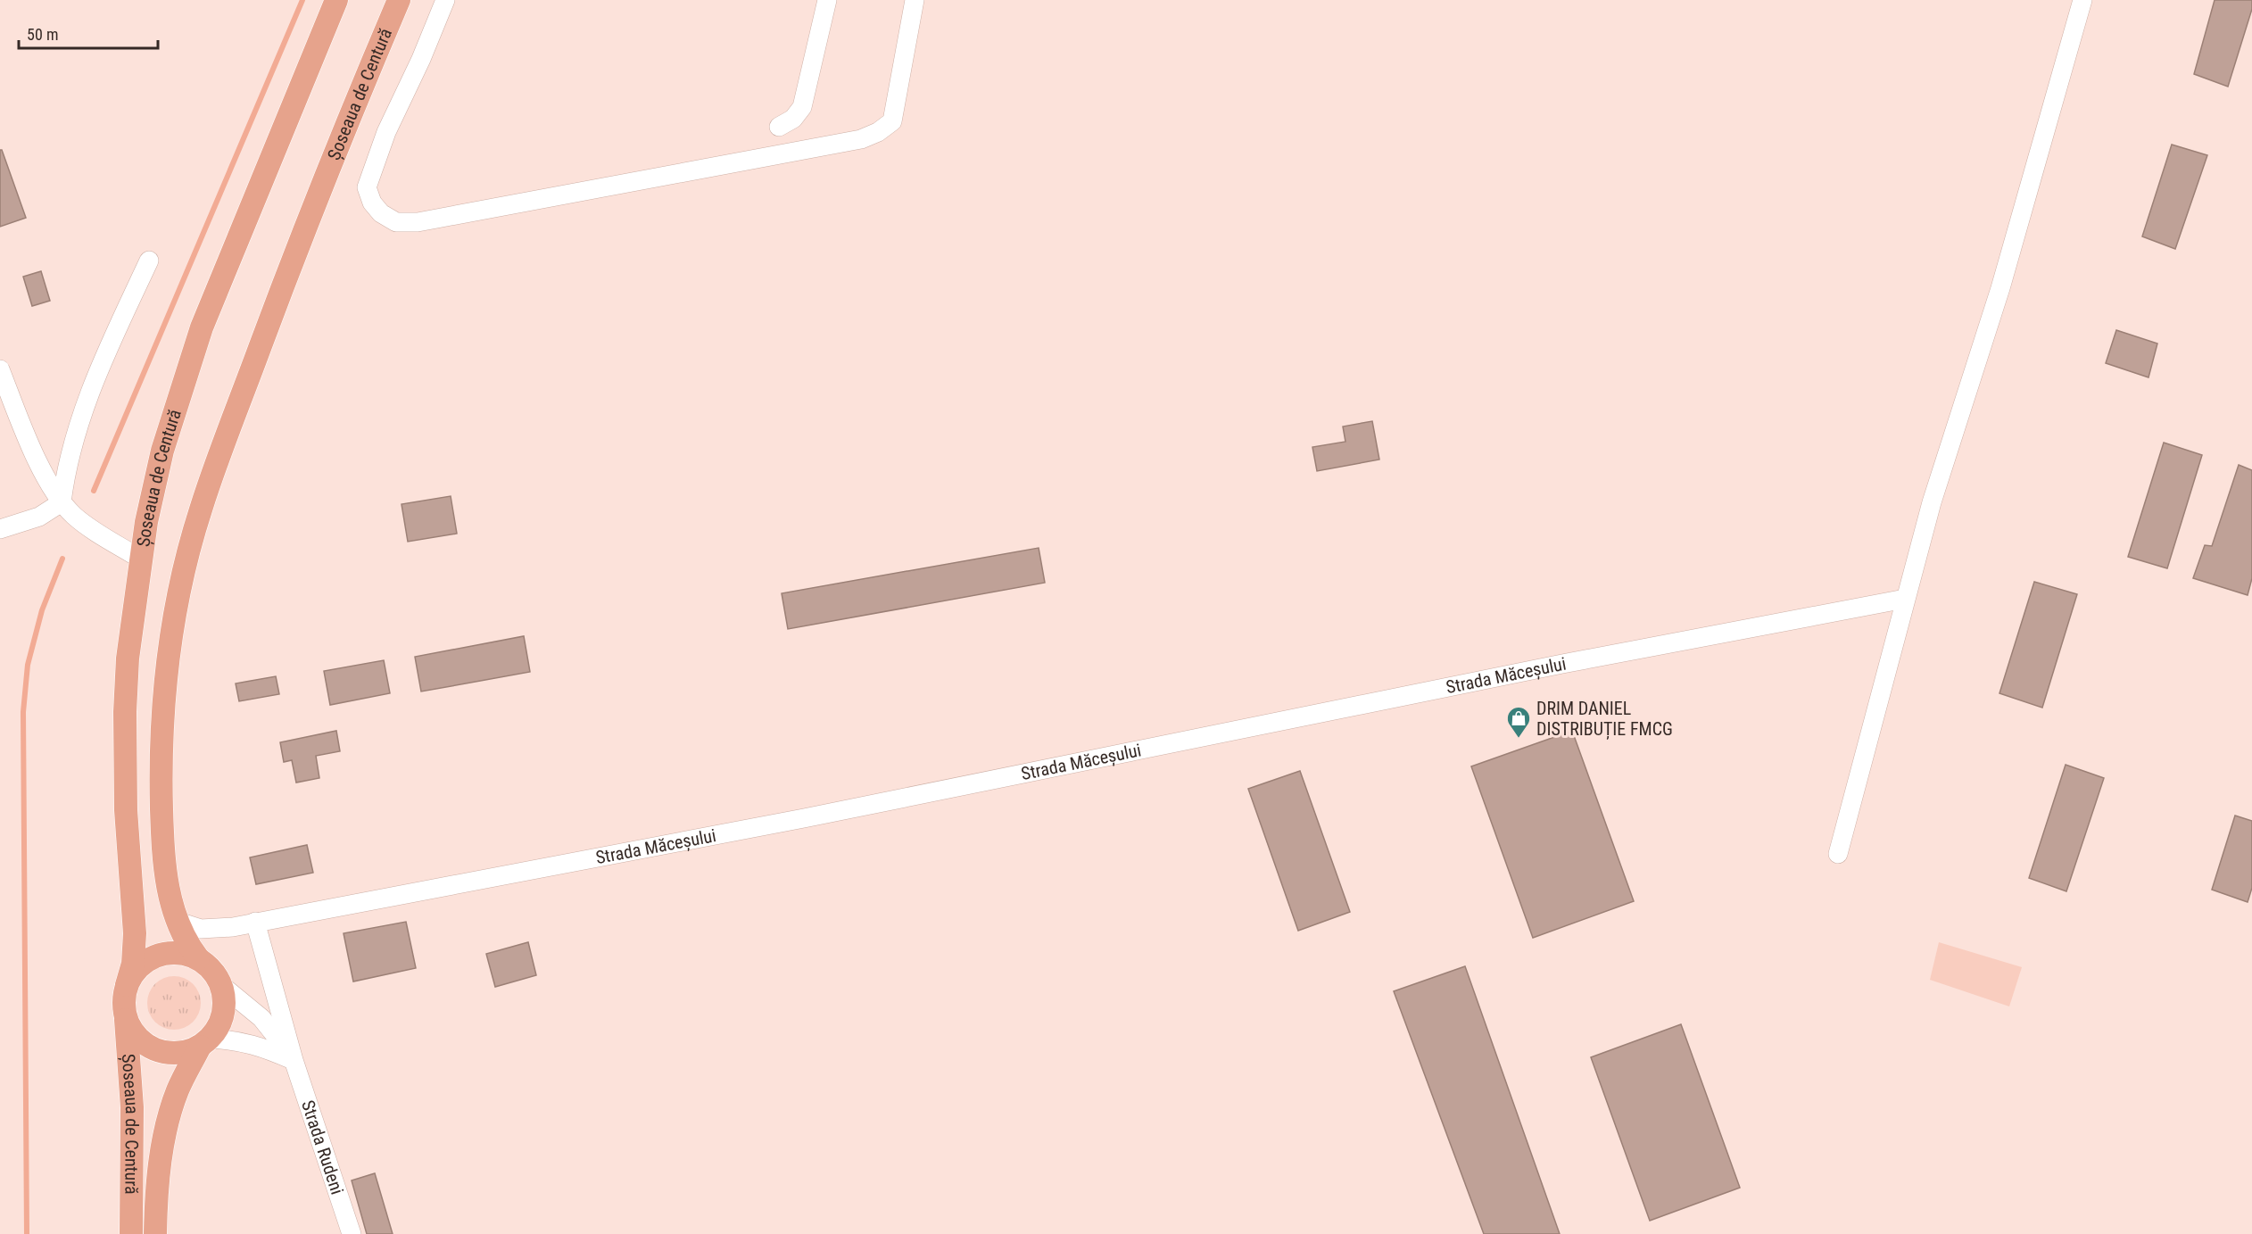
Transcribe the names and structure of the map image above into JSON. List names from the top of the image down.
{
  "streets": {
    "main road": ["Șoseaua de Centură"],
    "street": ["Strada Măceșului", "Strada Rudeni"]
  },
  "crossings": [
    ["Șoseaua de Centură", "Strada Măceșului"],
    ["Strada Măceșului", "Strada Rudeni"]
  ],
  "places": {
    "shop": ["DRIM DANIEL DISTRIBUȚIE FMCG"]
  },
  "scale_bar": "50 m"
}
